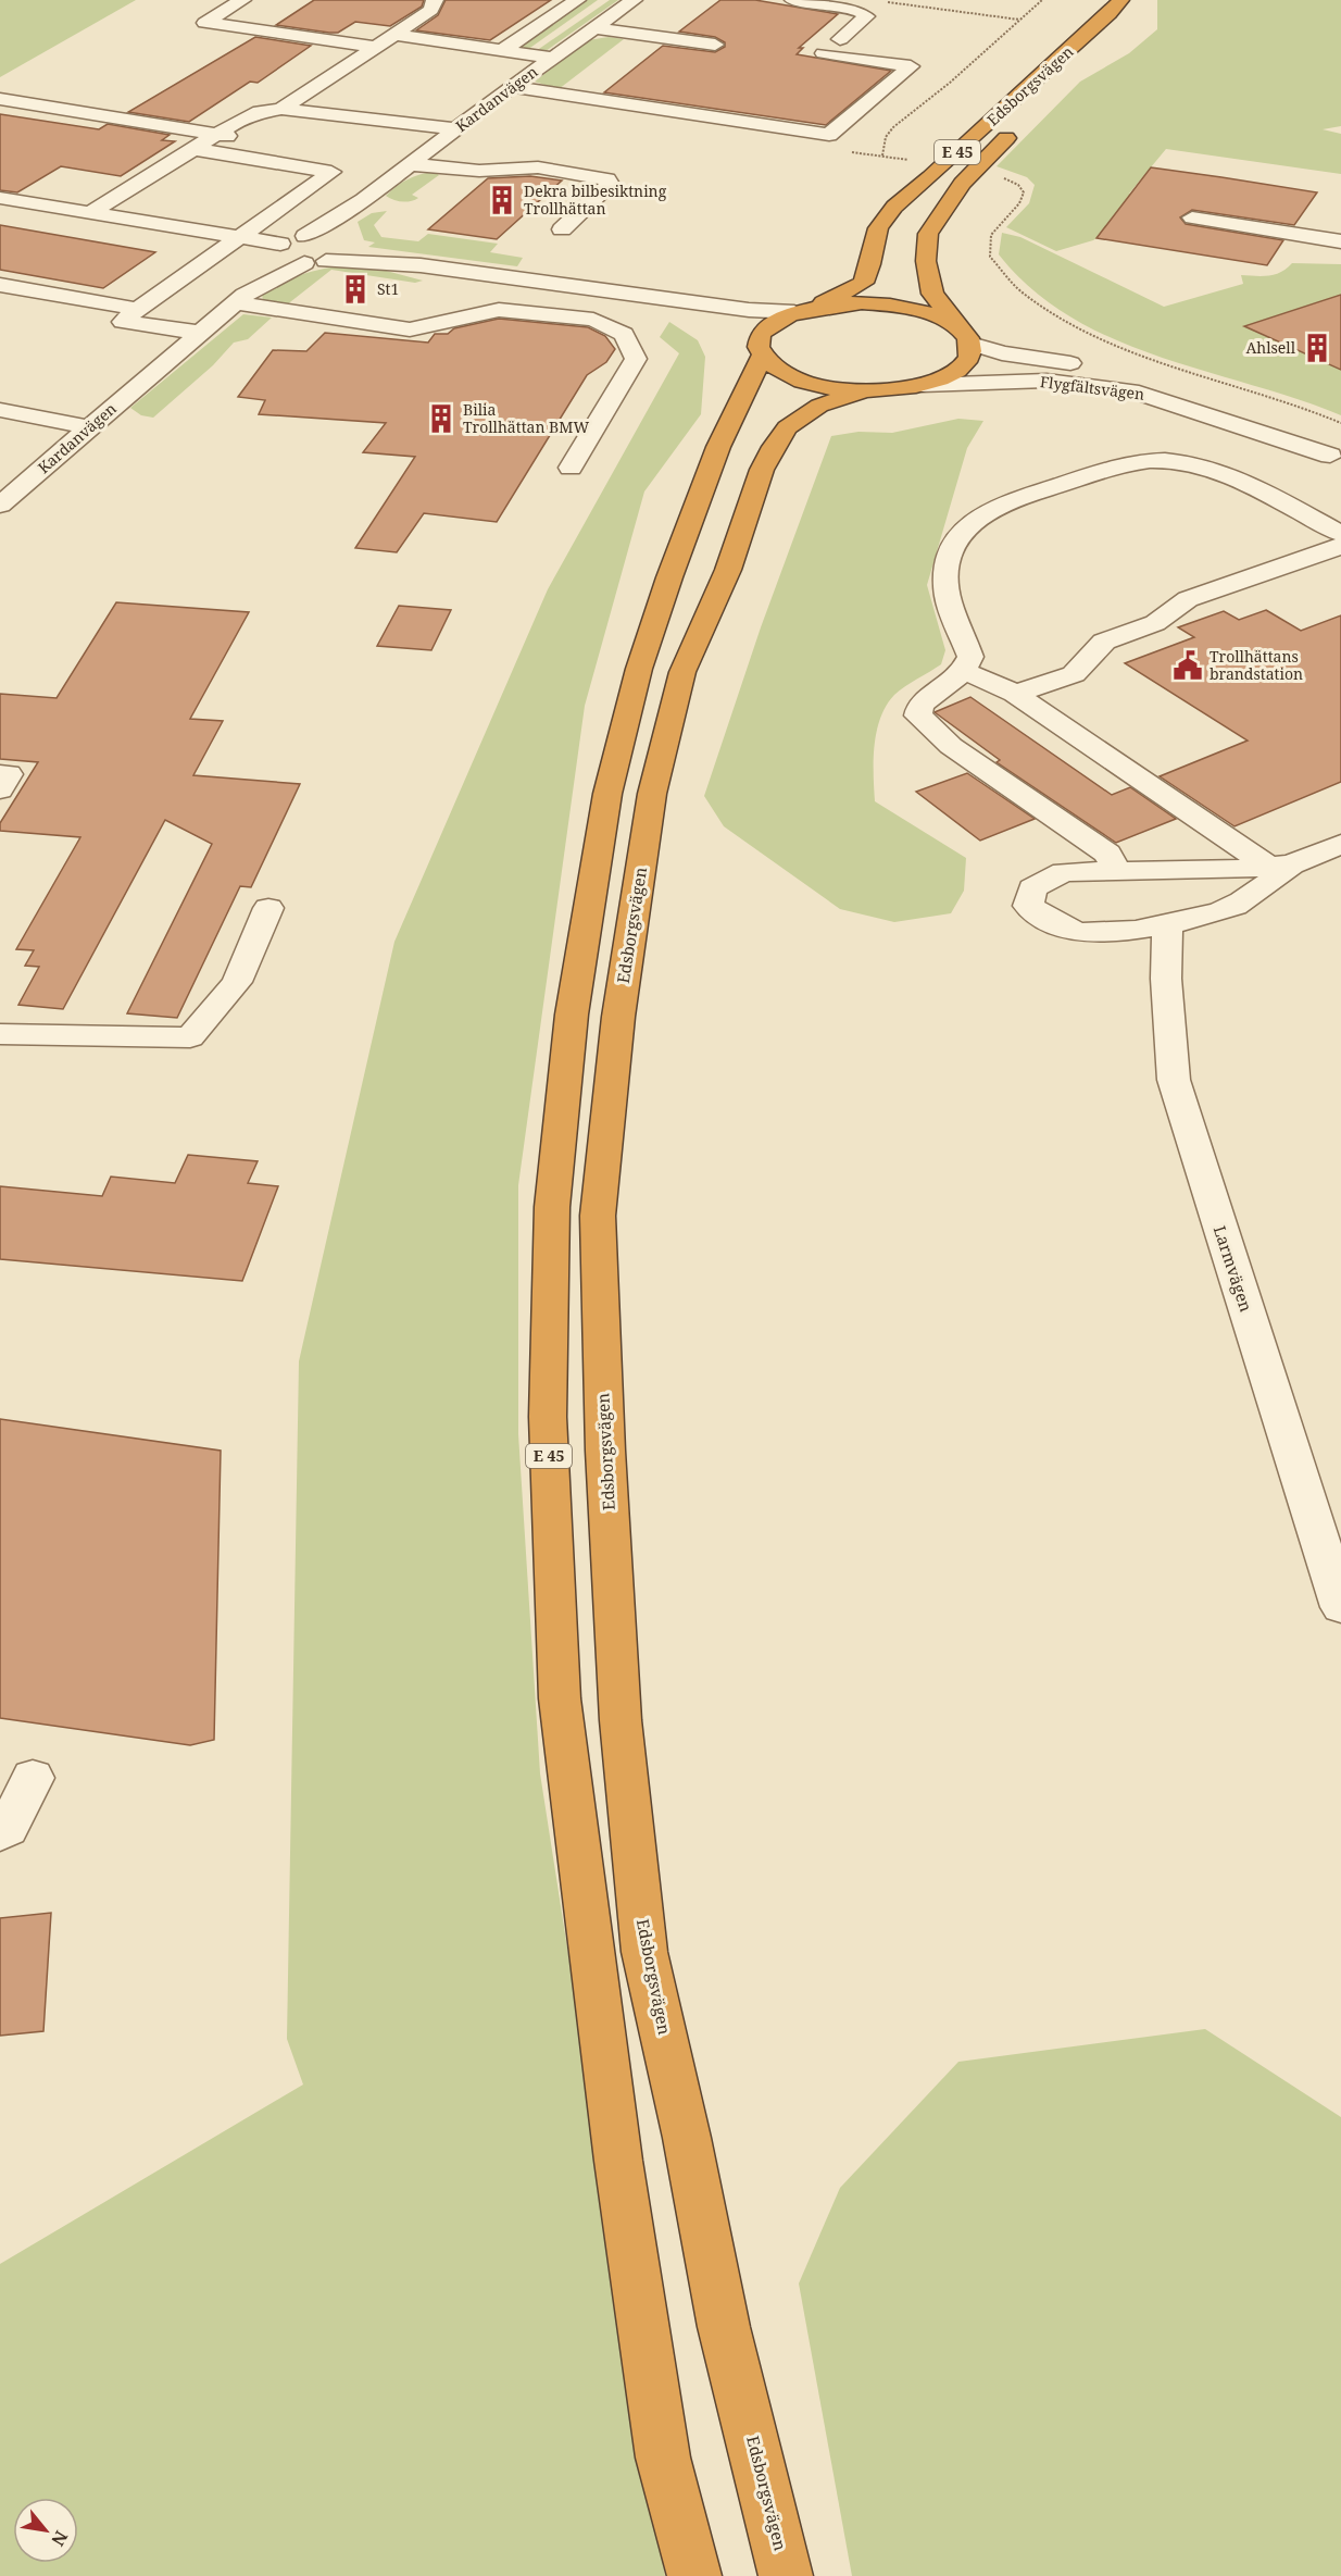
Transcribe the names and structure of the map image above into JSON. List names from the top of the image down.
{
  "streets": {
    "highway": ["Edsborgsvägen", "E 45"],
    "street": ["Kardanvägen", "Flygfältsvägen", "Larmvägen"]
  },
  "crossings": [
    ["Edsborgsvägen", "E 45"],
    ["Edsborgsvägen", "Flygfältsvägen"],
    ["E 45", "Flygfältsvägen"]
  ],
  "places": {
    "building": [
      "Dekra bilbesiktning Trollhättan",
      "St1",
      "Ahlsell",
      "Bilia Trollhättan BMW"
    ],
    "public building": ["Trollhättans brandstation"]
  },
  "north": "bottom right"
}
